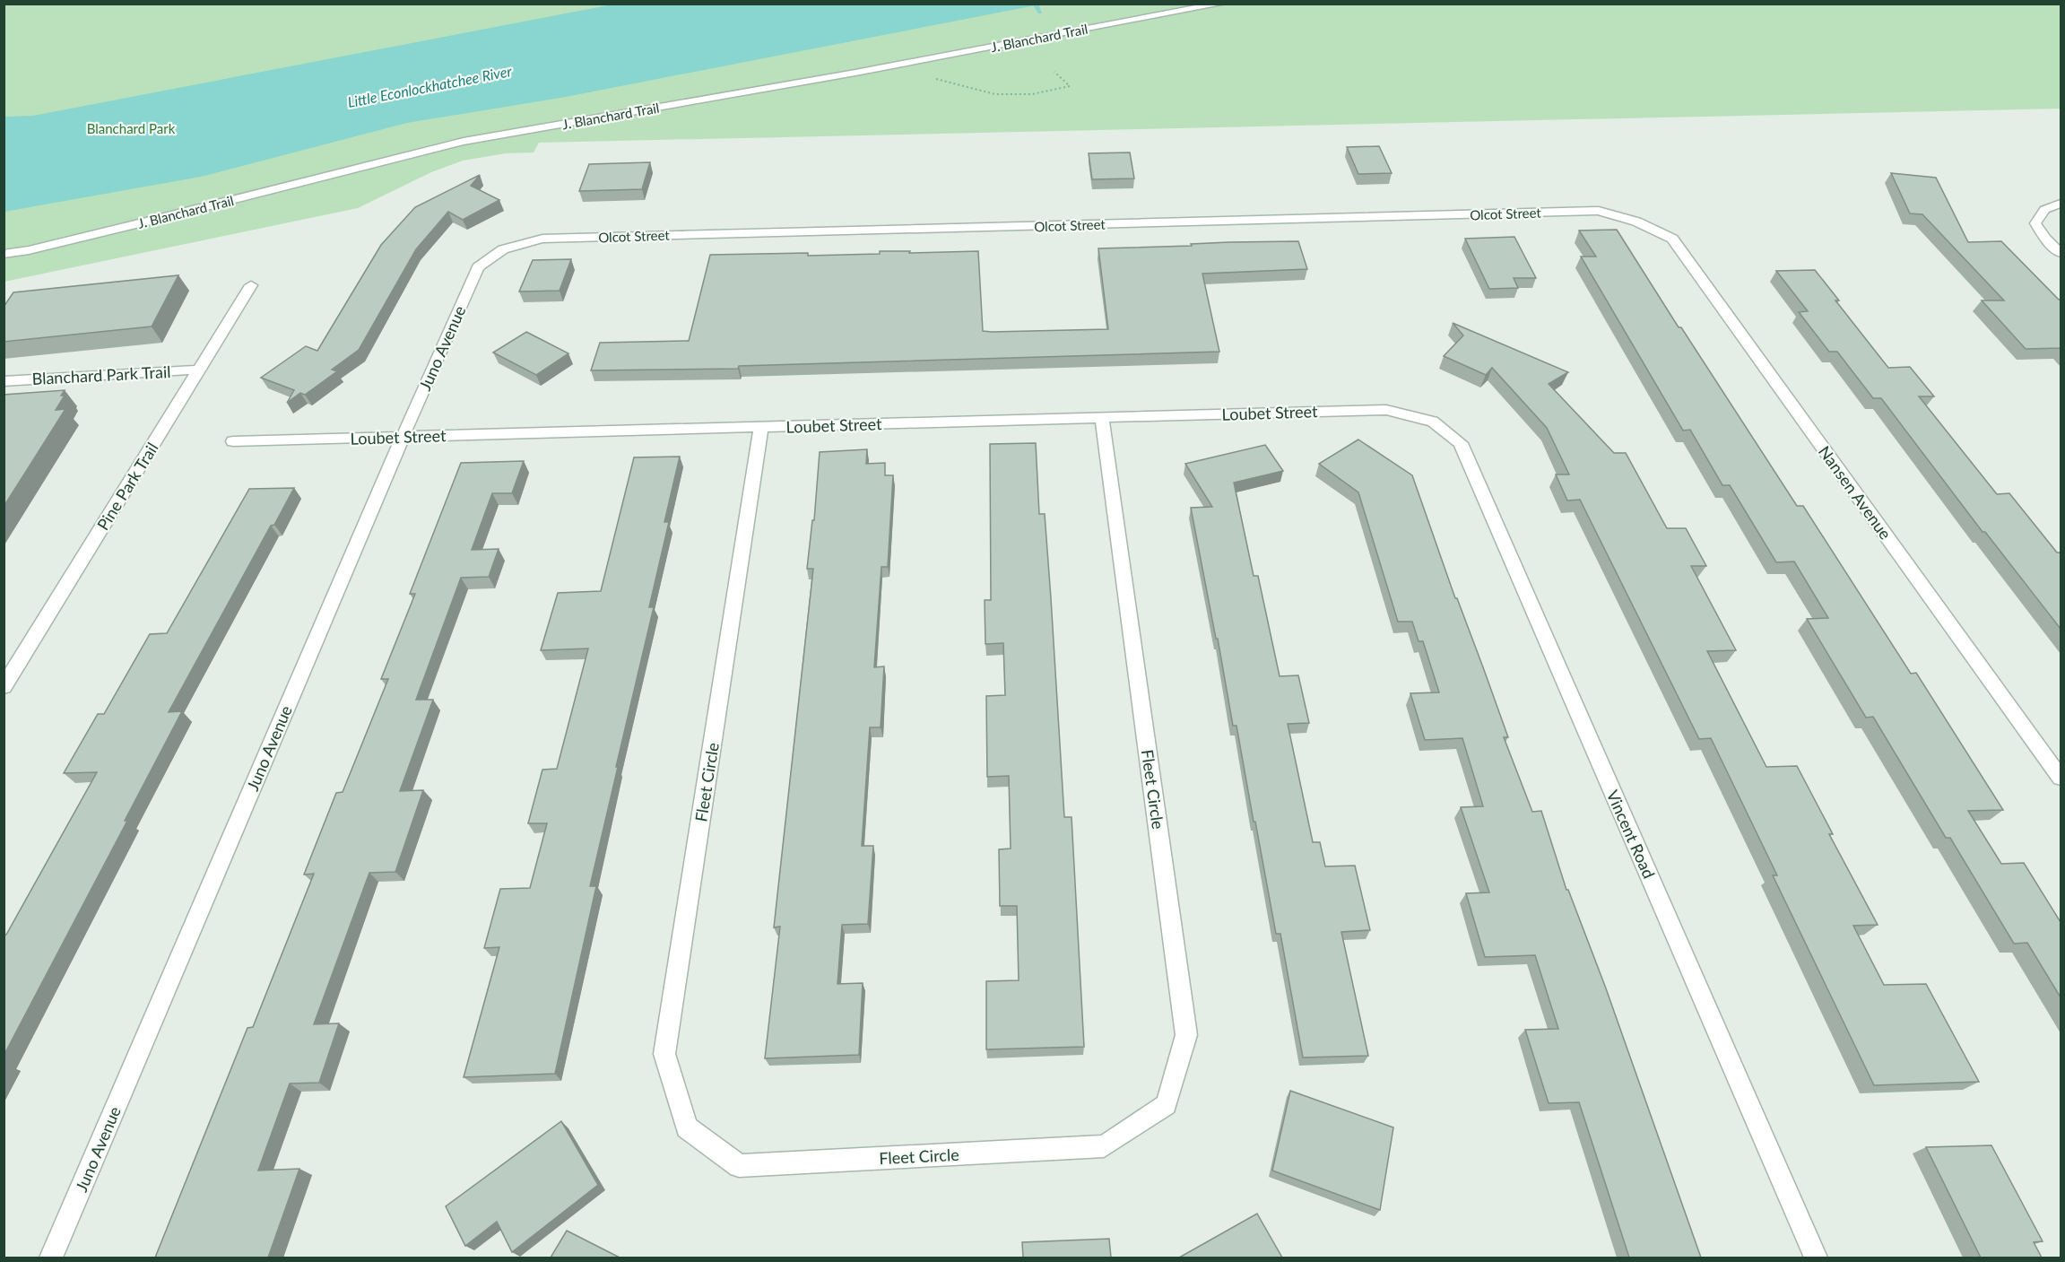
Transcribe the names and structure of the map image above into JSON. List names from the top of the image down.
{
  "streets": {
    "street": [
      "J. Blanchard Trail",
      "Olcot Street",
      "Juno Avenue",
      "Blanchard Park Trail",
      "Loubet Street",
      "Pine Park Trail",
      "Nansen Avenue",
      "Fleet Circle",
      "Vincent Road"
    ]
  },
  "crossings": [
    ["Olcot Street", "Juno Avenue"],
    ["Olcot Street", "Nansen Avenue"],
    ["Juno Avenue", "Loubet Street"],
    ["Blanchard Park Trail", "Pine Park Trail"],
    ["Loubet Street", "Fleet Circle"],
    ["Loubet Street", "Vincent Road"]
  ],
  "water": ["Little Econlockhatchee River"],
  "parks": ["Blanchard Park"]
}
